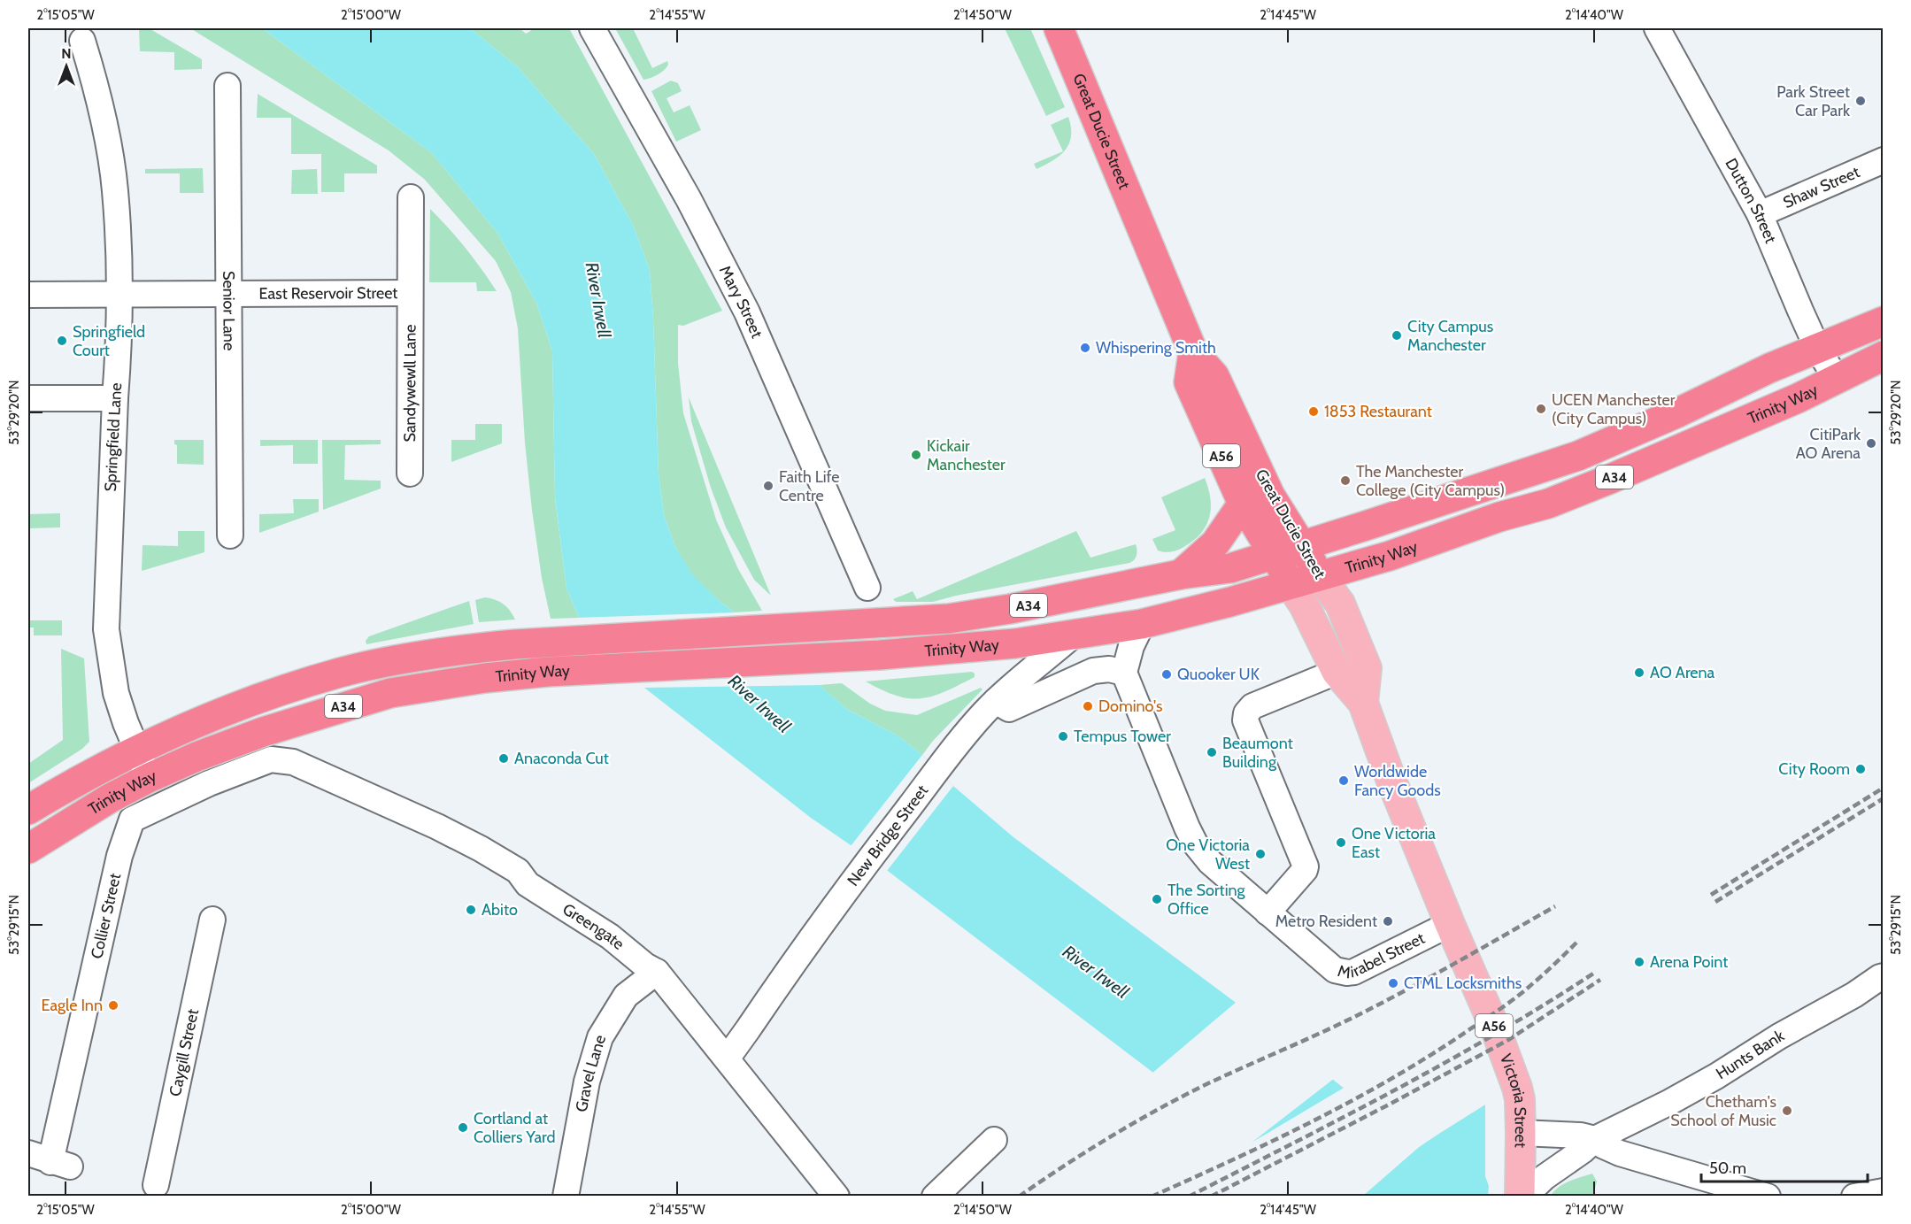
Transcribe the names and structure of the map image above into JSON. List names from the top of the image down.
{
  "streets": {
    "highway": [
      "Great Ducie Street",
      "Trinity Way",
      "A56",
      "A34"
    ],
    "main road": ["Victoria Street"],
    "street": [
      "Shaw Street",
      "Dutton Street",
      "East Reservoir Street",
      "Mary Street",
      "Senior Lane",
      "Sandywewll Lane",
      "Springfield Lane",
      "New Bridge Street",
      "Collier Street",
      "Greengate",
      "Mirabel Street",
      "Caygill Street",
      "Hunts Bank",
      "Gravel Lane"
    ]
  },
  "crossings": [
    ["Great Ducie Street", "Trinity Way"],
    ["Great Ducie Street", "Mirabel Street"],
    ["Great Ducie Street", "Victoria Street"],
    ["Shaw Street", "Dutton Street"],
    ["Dutton Street", "Trinity Way"],
    ["East Reservoir Street", "Senior Lane"],
    ["East Reservoir Street", "Sandywewll Lane"],
    ["East Reservoir Street", "Springfield Lane"],
    ["Trinity Way", "Springfield Lane"],
    ["Trinity Way", "New Bridge Street"],
    ["New Bridge Street", "Greengate"],
    ["Collier Street", "Greengate"],
    ["Greengate", "Gravel Lane"],
    ["Mirabel Street", "Victoria Street"]
  ],
  "water": ["River Irwell"],
  "places": [
    "Park Street Car Park",
    "City Campus Manchester",
    "Springfield Court",
    "Whispering Smith",
    "UCEN Manchester (City Campus)",
    "1853 Restaurant",
    "CitiPark AO Arena",
    "Kickair Manchester",
    "The Manchester College (City Campus)",
    "Faith Life Centre",
    "AO Arena",
    "Quooker UK",
    "Domino's",
    "Tempus Tower",
    "Beaumont Building",
    "Anaconda Cut",
    "City Room",
    "Worldwide Fancy Goods",
    "One Victoria East",
    "One Victoria West",
    "The Sorting Office",
    "Abito",
    "Metro Resident",
    "Arena Point",
    "CTML Locksmiths",
    "Eagle Inn",
    "Chetham's School of Music",
    "Cortland at Colliers Yard"
  ],
  "scale_bar": "50 m",
  "north": "top",
  "coordinates": [
    "2°15'05\"W",
    "2°15'00\"W",
    "2°14'55\"W",
    "2°14'50\"W",
    "2°14'45\"W",
    "2°14'40\"W",
    "53°29'20\"N",
    "53°29'15\"N"
  ]
}
